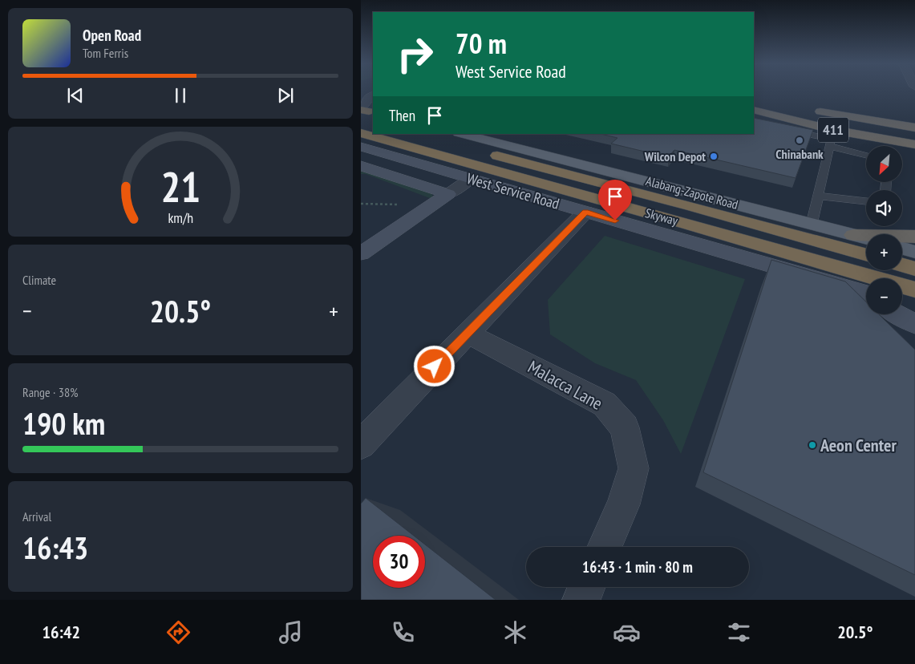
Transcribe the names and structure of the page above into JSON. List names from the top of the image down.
{
  "streets": {
    "highway": ["411", "Skyway"],
    "main road": ["West Service Road", "Alabang-Zapote Road"],
    "street": ["Malacca Lane"]
  },
  "crossings": [
    ["West Service Road", "Skyway"]
  ],
  "places": ["Chinabank", "Wilcon Depot", "Aeon Center"],
  "north": "bottom left",
  "page": {
    "turn": ["70 m", "West Service Road"],
    "song": ["Open Road", "Tom Ferris"],
    "then": "Then",
    "map_buttons": ["+", "−"],
    "tile": [
      "Climate",
      ["Range · 38%", "190 km"],
      ["Arrival", "16:43"]
    ],
    "heat": ["−", "20.5°", "+"],
    "limit": "30",
    "trip": "16:43 · 1 min · 80 m",
    "tabs": ["16:42", "20.5°"],
    "gauge": ["21", "km/h"]
  }
}
